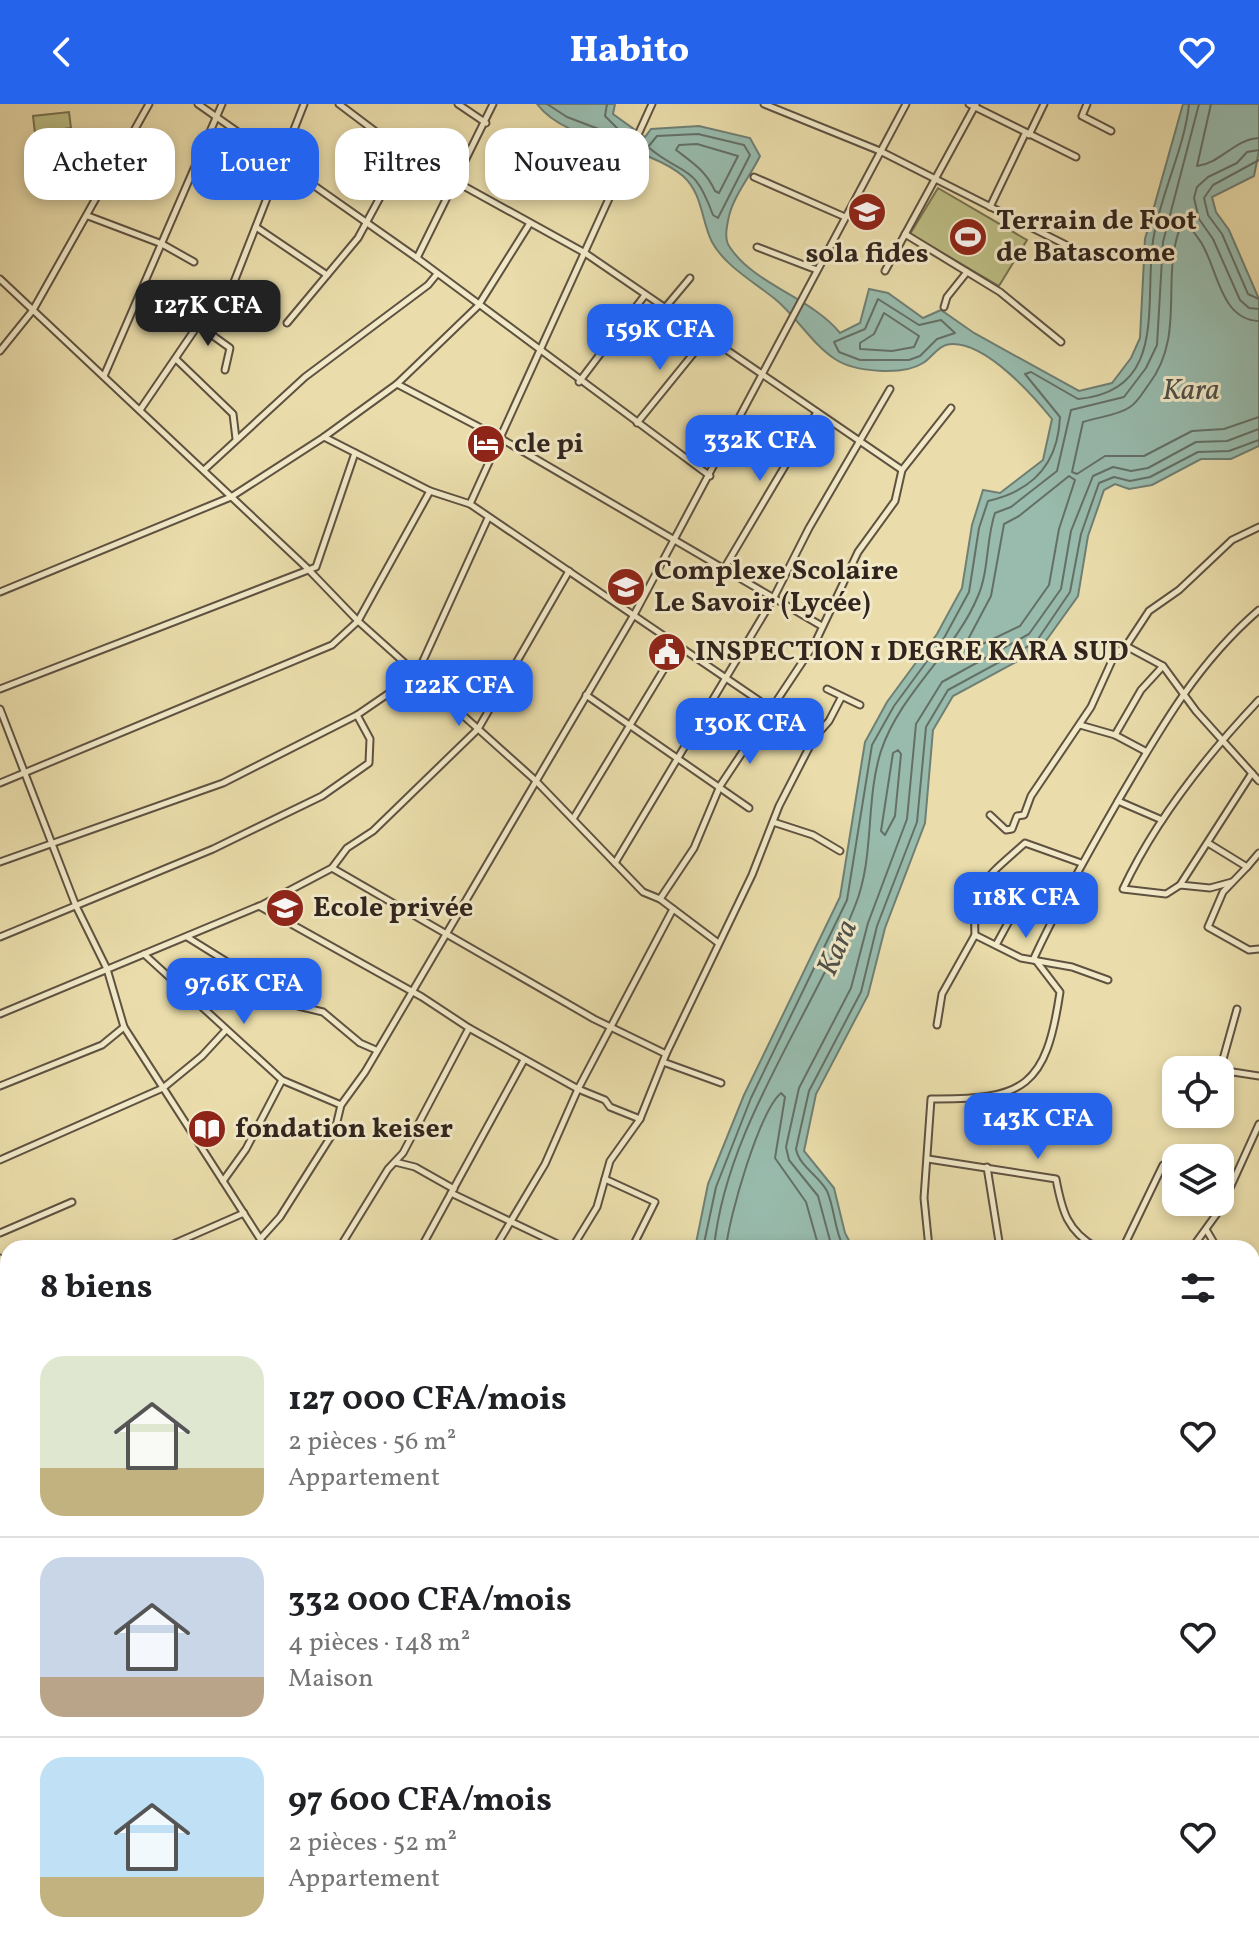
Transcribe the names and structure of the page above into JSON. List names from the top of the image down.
{
  "water": ["Kara"],
  "places": {
    "school or university": ["sola fides", "Complexe Scolaire Le Savoir (Lycée)", "Ecole privée"],
    "sports": ["Terrain de Foot de Batascome"],
    "hotel": ["cle pi"],
    "public building": ["INSPECTION 1 DEGRE KARA SUD"],
    "library": ["fondation keiser"]
  },
  "page": {
    "header": "Habito",
    "chip": [
      "Acheter",
      "Louer",
      "Filtres",
      "Nouveau"
    ],
    "price": [
      "127K CFA",
      "159K CFA",
      "332K CFA",
      "122K CFA",
      "130K CFA",
      "118K CFA",
      "97.6K CFA",
      "143K CFA"
    ],
    "heading": "8 biens",
    "list": [
      {
        "name": "127 000 CFA/mois",
        "note": "2 pièces · 56 m² · Appartement"
      },
      {
        "name": "332 000 CFA/mois",
        "note": "4 pièces · 148 m² · Maison"
      },
      {
        "name": "97 600 CFA/mois",
        "note": "2 pièces · 52 m² · Appartement"
      }
    ]
  }
}
